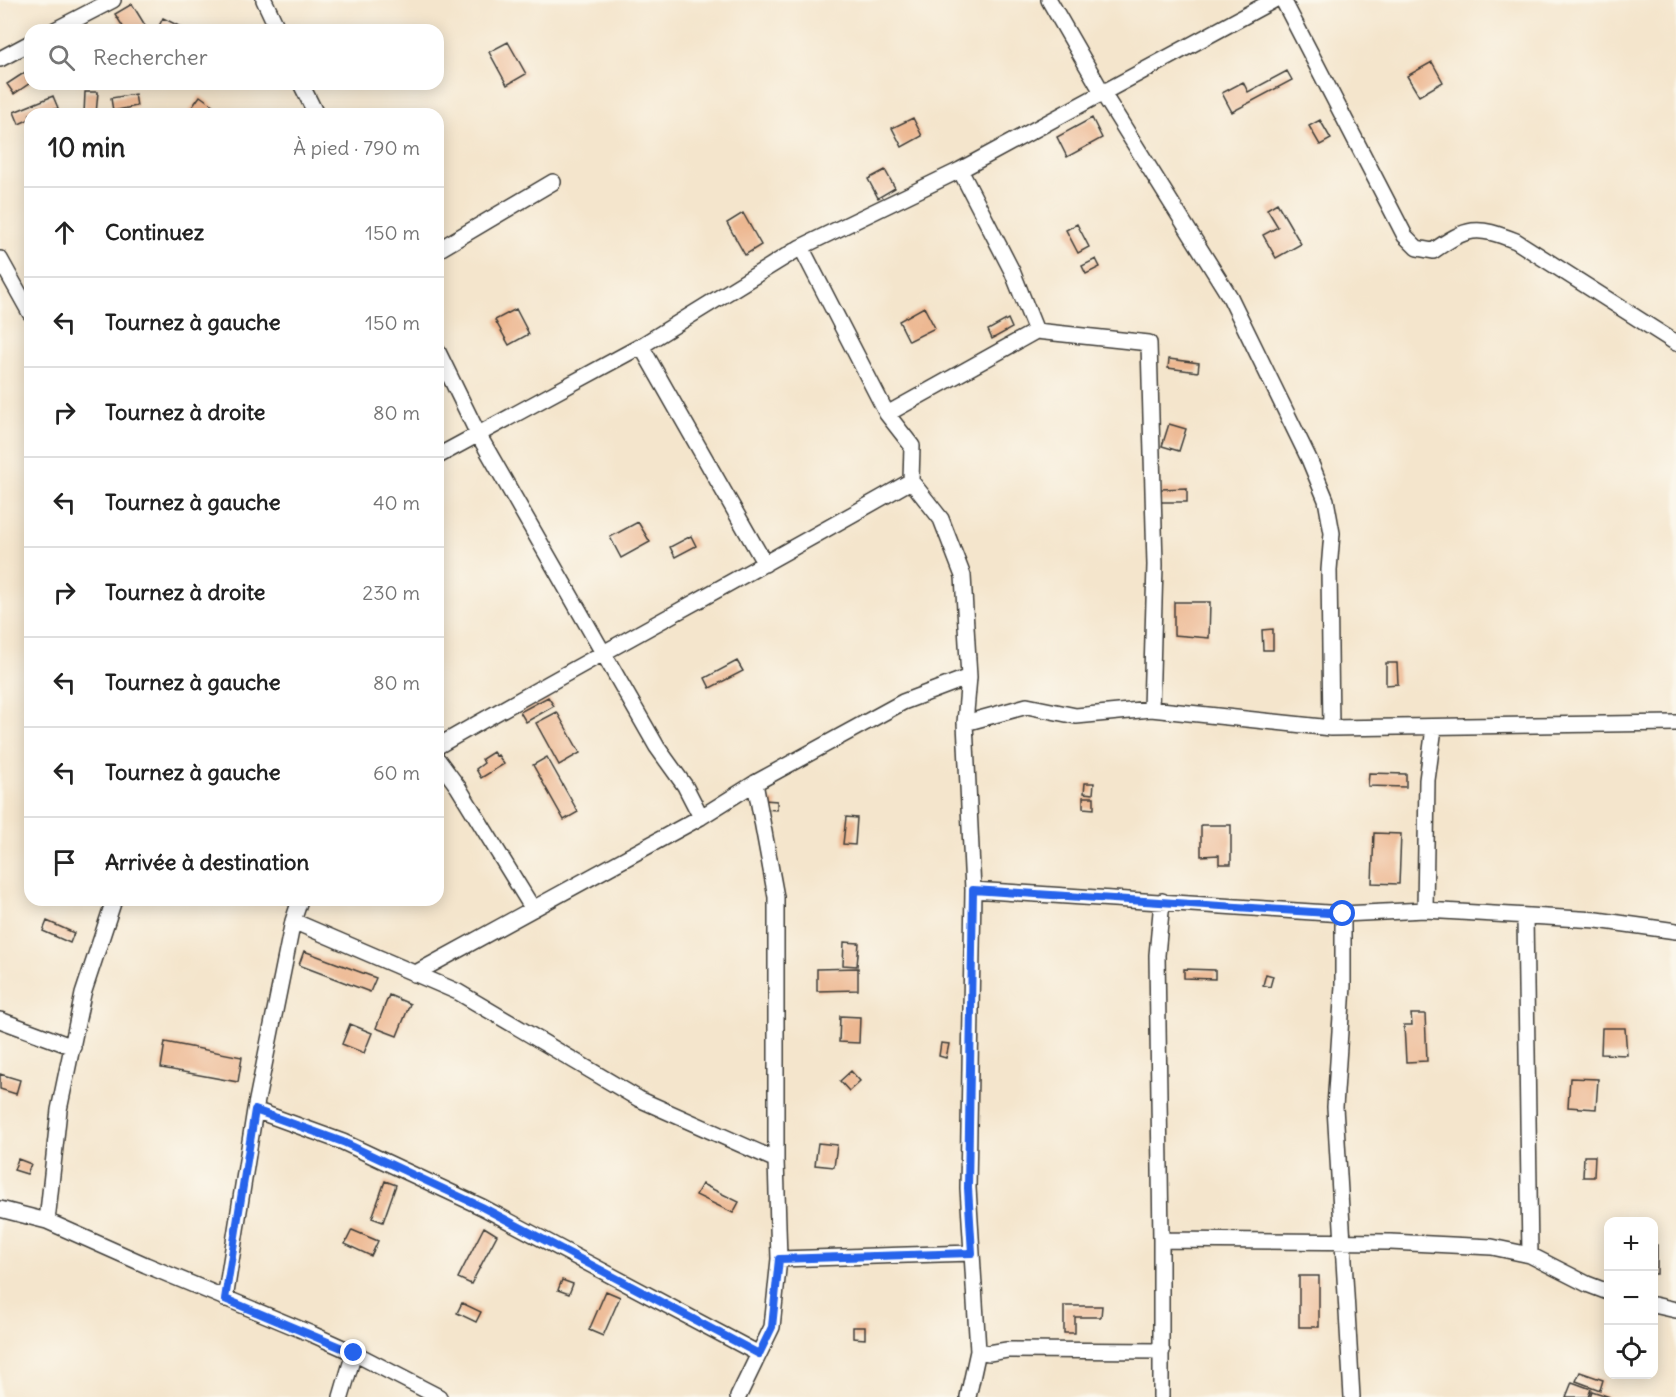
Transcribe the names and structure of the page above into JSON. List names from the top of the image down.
{
  "page": {
    "search": "Rechercher",
    "heading": ["10 min", "À pied · 790 m"],
    "list": [
      ["Continuez", "150 m"],
      ["Tournez à gauche", "150 m"],
      ["Tournez à droite", "80 m"],
      ["Tournez à gauche", "40 m"],
      ["Tournez à droite", "230 m"],
      ["Tournez à gauche", "80 m"],
      ["Tournez à gauche", "60 m"],
      "Arrivée à destination"
    ],
    "map_buttons": ["+", "−"]
  }
}
